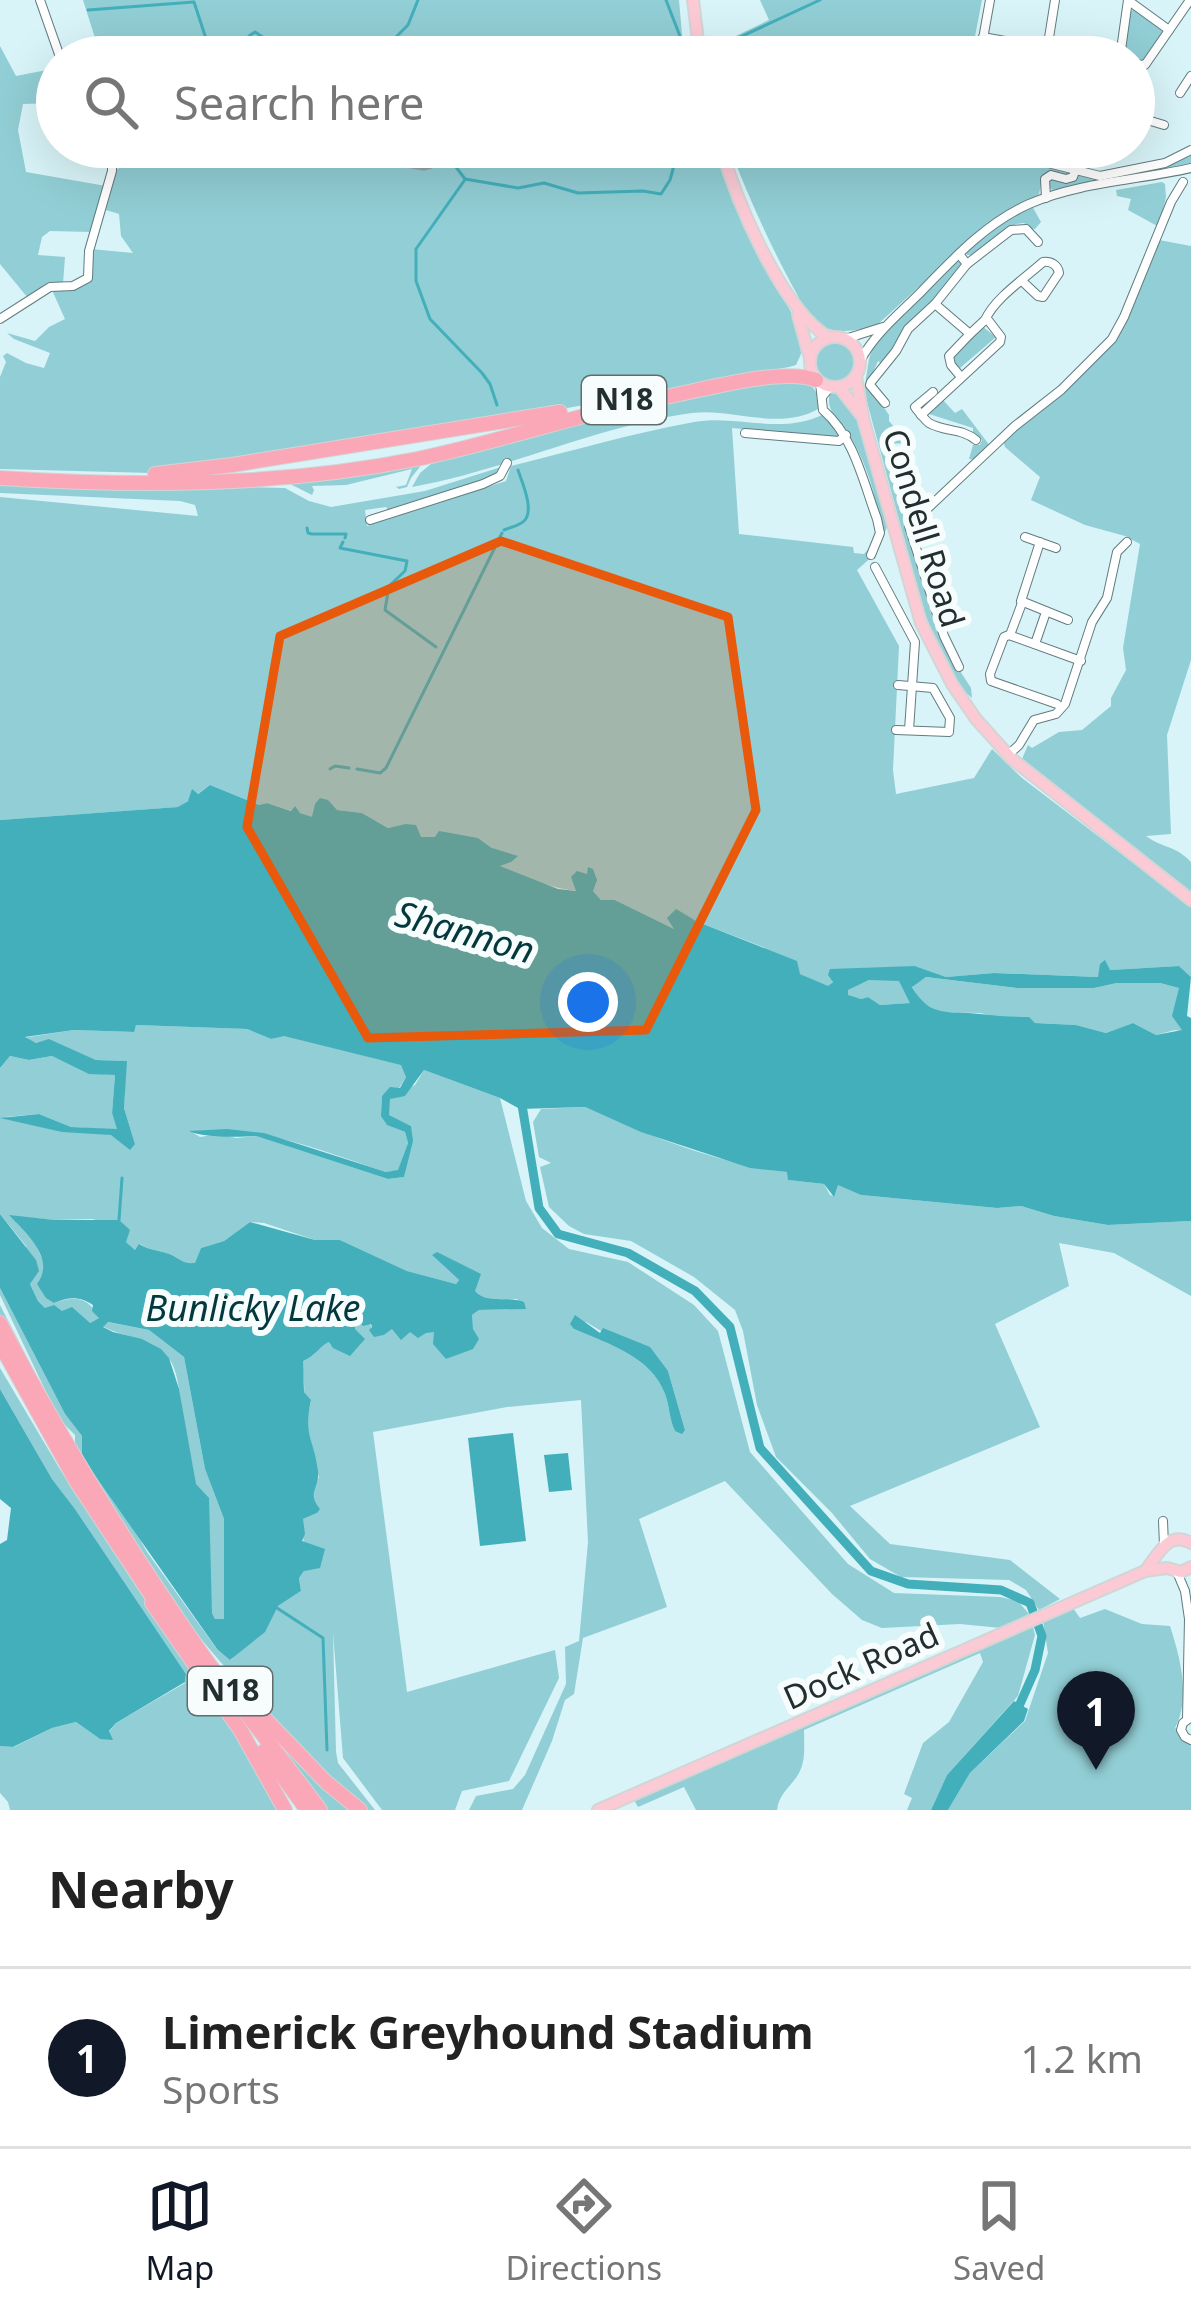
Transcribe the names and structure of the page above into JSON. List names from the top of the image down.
{
  "streets": {
    "highway": ["N18"],
    "main road": ["Condell Road", "Dock Road"]
  },
  "crossings": [
    ["N18", "Condell Road"]
  ],
  "water": ["Shannon", "Bunlicky Lake"],
  "page": {
    "search": "Search here",
    "pins": "1",
    "heading": "Nearby",
    "list": [
      {
        "mark": "1",
        "name": "Limerick Greyhound Stadium",
        "note": "Sports",
        "value": "1.2 km"
      }
    ],
    "nav": ["Map", "Directions", "Saved"]
  }
}
